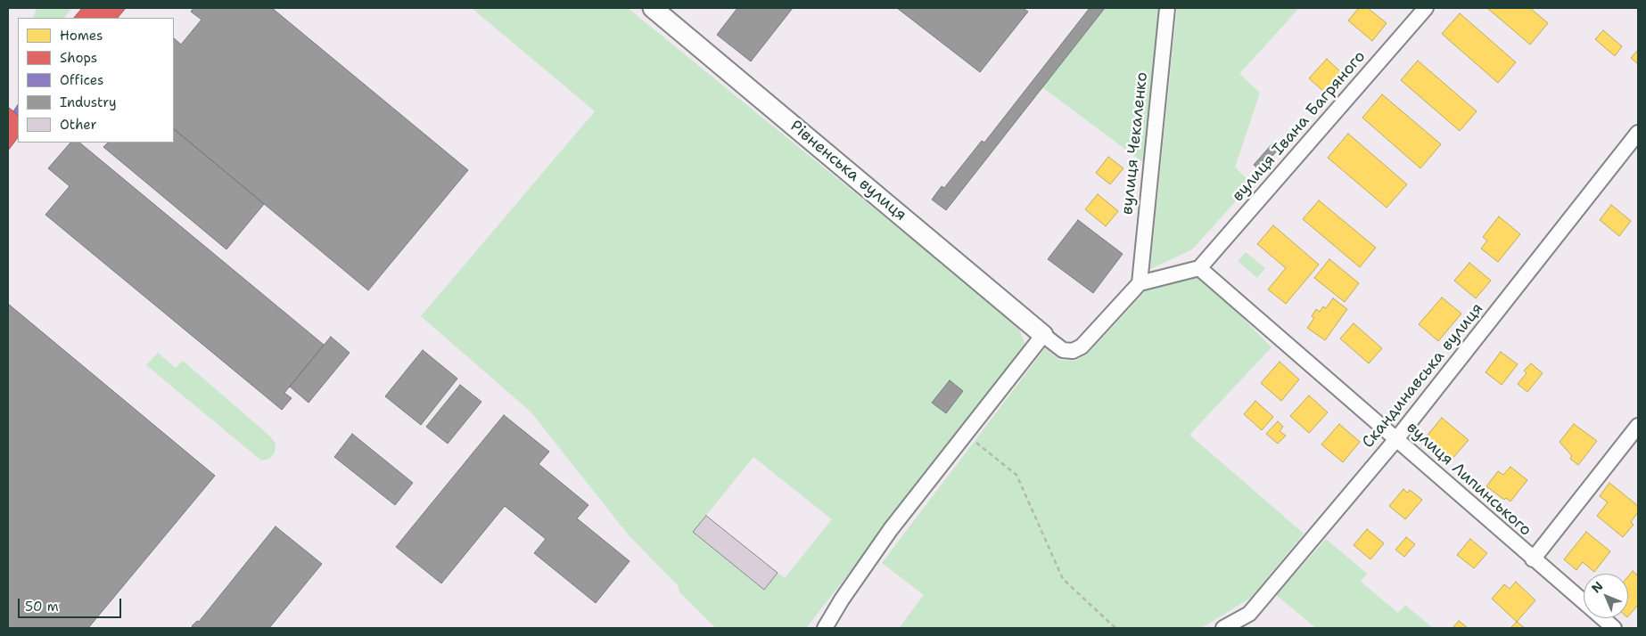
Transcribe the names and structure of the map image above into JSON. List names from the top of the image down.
{
  "streets": {
    "street": [
      "вулиця Івана Багряного",
      "вулиця Чекаленко",
      "Рівненська вулиця",
      "Скандинавська вулиця",
      "вулиця Липинського"
    ]
  },
  "crossings": [
    ["вулиця Івана Багряного", "вулиця Липинського"],
    ["Скандинавська вулиця", "вулиця Липинського"]
  ],
  "legend": [
    "Homes",
    "Shops",
    "Offices",
    "Industry",
    "Other"
  ],
  "scale_bar": "50 m",
  "north": "top left"
}
